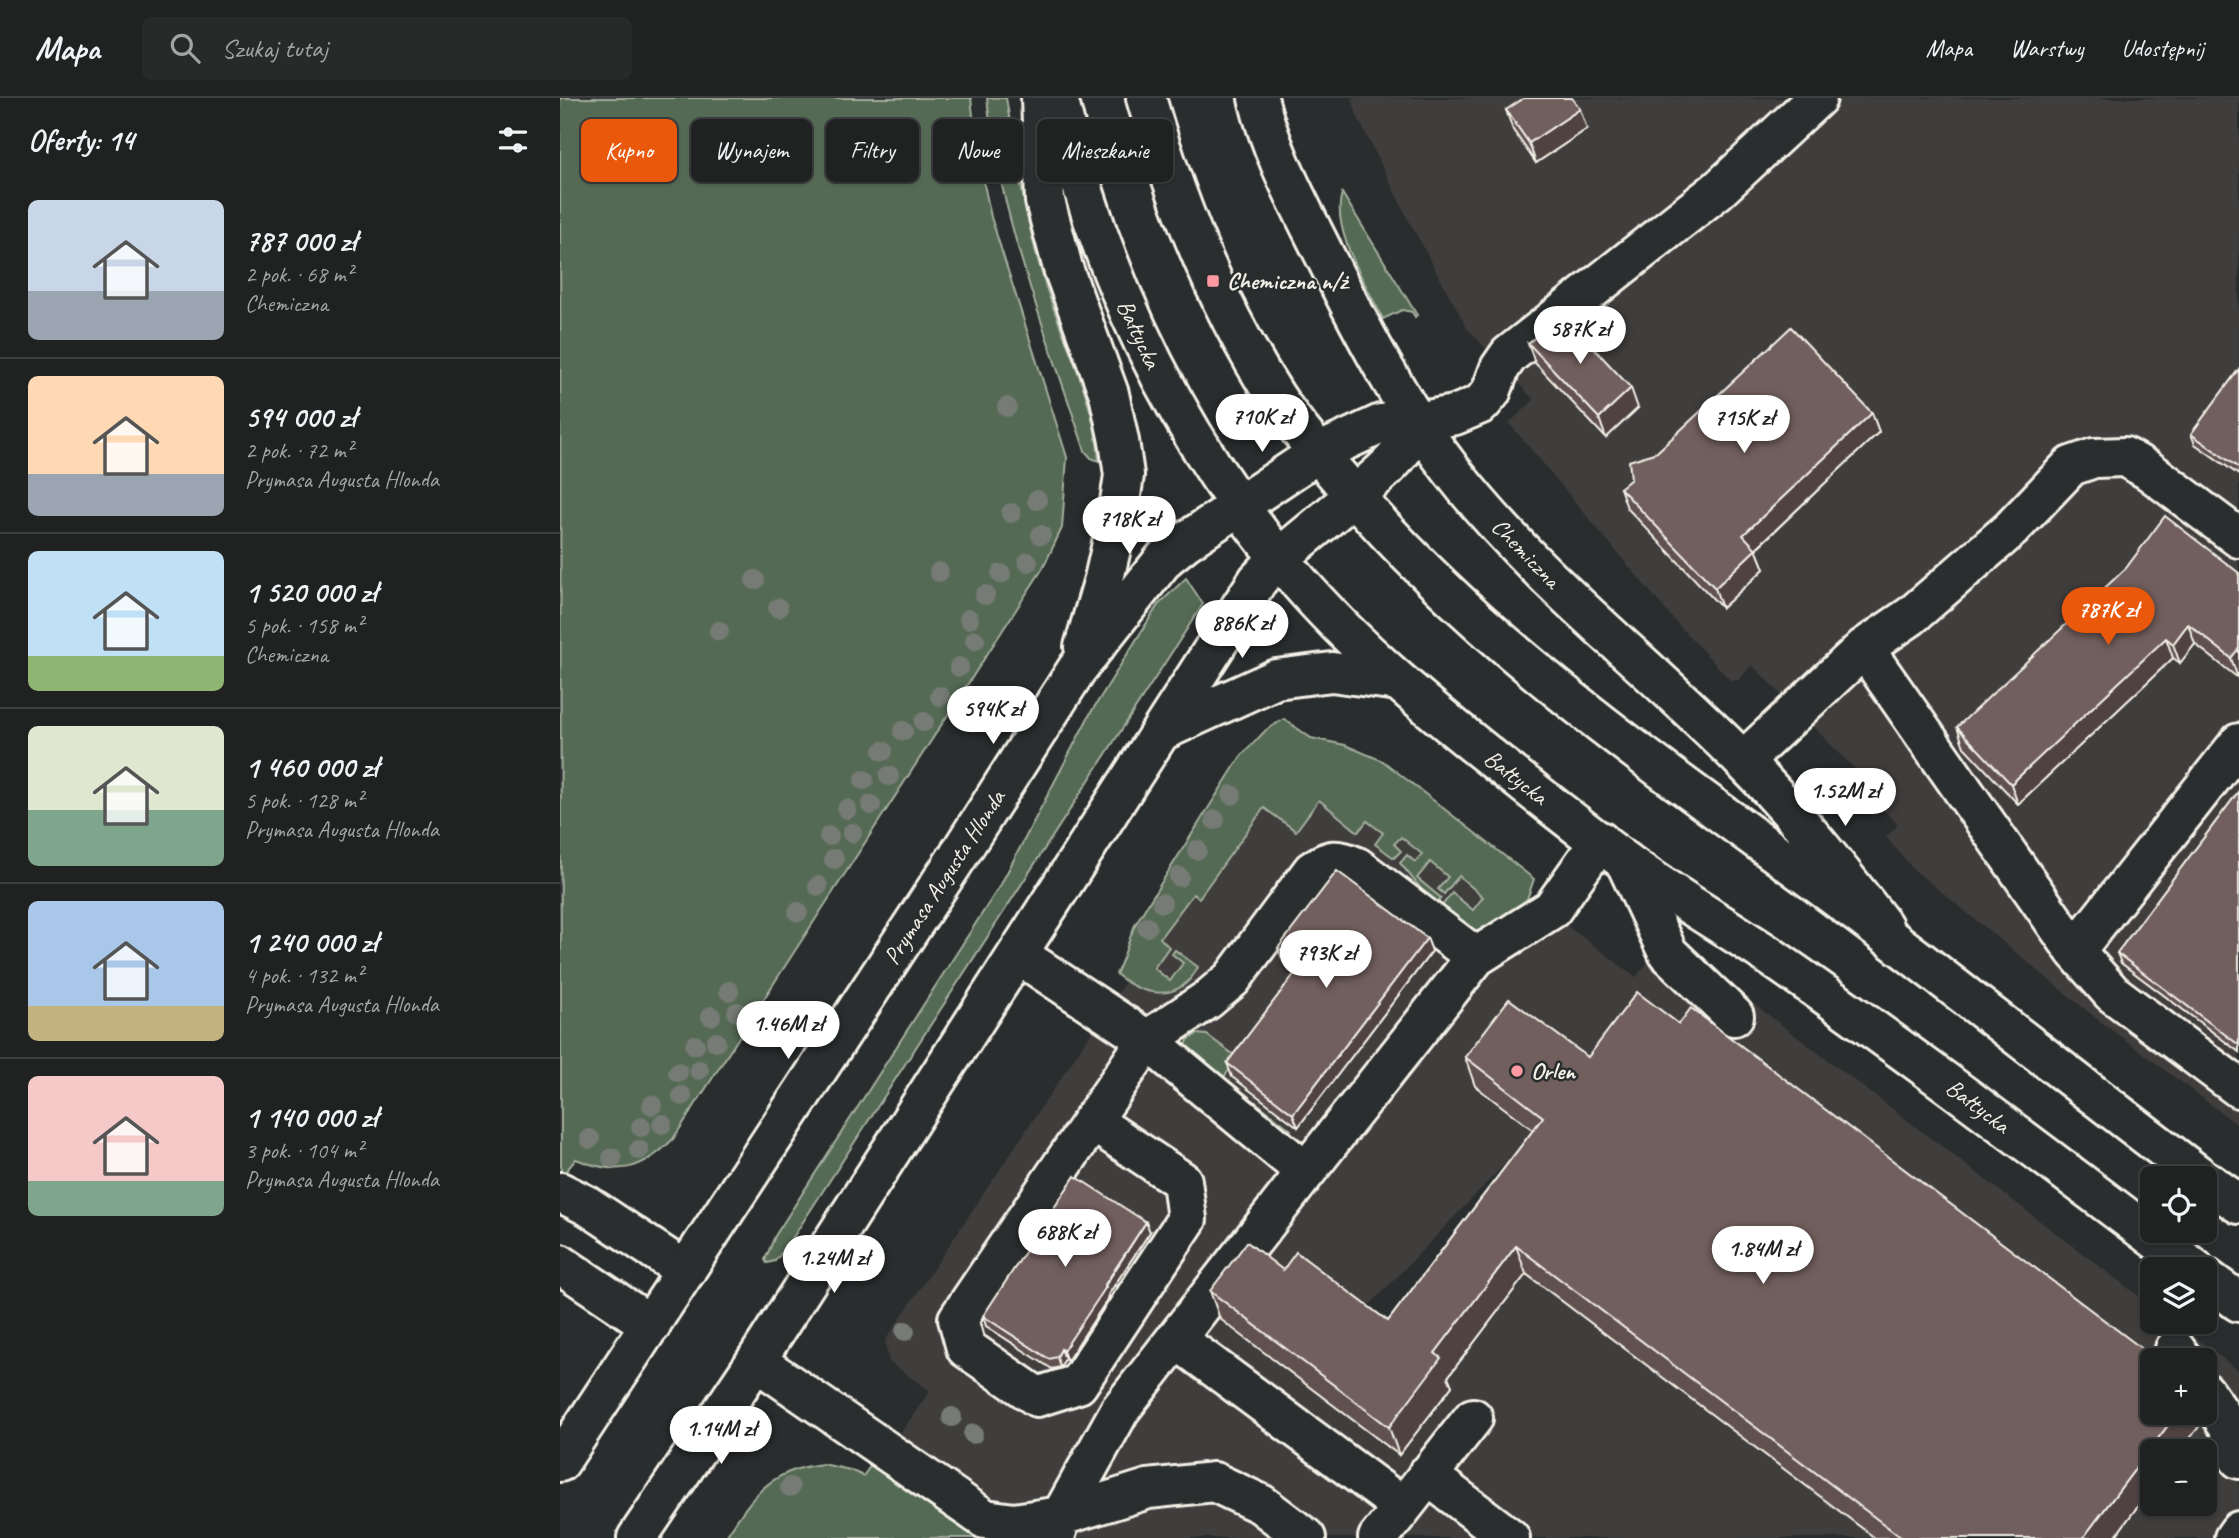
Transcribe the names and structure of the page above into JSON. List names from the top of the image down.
{
  "streets": {
    "main road": ["Bałtycka", "Chemiczna", "Prymasa Augusta Hlonda"]
  },
  "crossings": [
    ["Bałtycka", "Prymasa Augusta Hlonda"],
    ["Chemiczna", "Prymasa Augusta Hlonda"]
  ],
  "places": {
    "transit": ["Chemiczna n/ż"],
    "other": ["Orlen"]
  },
  "page": {
    "header": "Mapa",
    "search": "Szukaj tutaj",
    "nav": ["Mapa", "Warstwy", "Udostępnij"],
    "heading": "Oferty: 14",
    "chip": [
      "Kupno",
      "Wynajem",
      "Filtry",
      "Nowe",
      "Mieszkanie"
    ],
    "list": [
      {
        "name": "787 000 zł",
        "note": "2 pok. · 68 m² · Chemiczna"
      },
      {
        "name": "594 000 zł",
        "note": "2 pok. · 72 m² · Prymasa Augusta Hlonda"
      },
      {
        "name": "1 520 000 zł",
        "note": "5 pok. · 158 m² · Chemiczna"
      },
      {
        "name": "1 460 000 zł",
        "note": "5 pok. · 128 m² · Prymasa Augusta Hlonda"
      },
      {
        "name": "1 240 000 zł",
        "note": "4 pok. · 132 m² · Prymasa Augusta Hlonda"
      },
      {
        "name": "1 140 000 zł",
        "note": "3 pok. · 104 m² · Prymasa Augusta Hlonda"
      }
    ],
    "price": [
      "587K zł",
      "710K zł",
      "715K zł",
      "718K zł",
      "787K zł",
      "886K zł",
      "594K zł",
      "1.52M zł",
      "793K zł",
      "1.46M zł",
      "688K zł",
      "1.84M zł",
      "1.24M zł",
      "1.14M zł"
    ],
    "map_buttons": ["+", "−"]
  }
}
